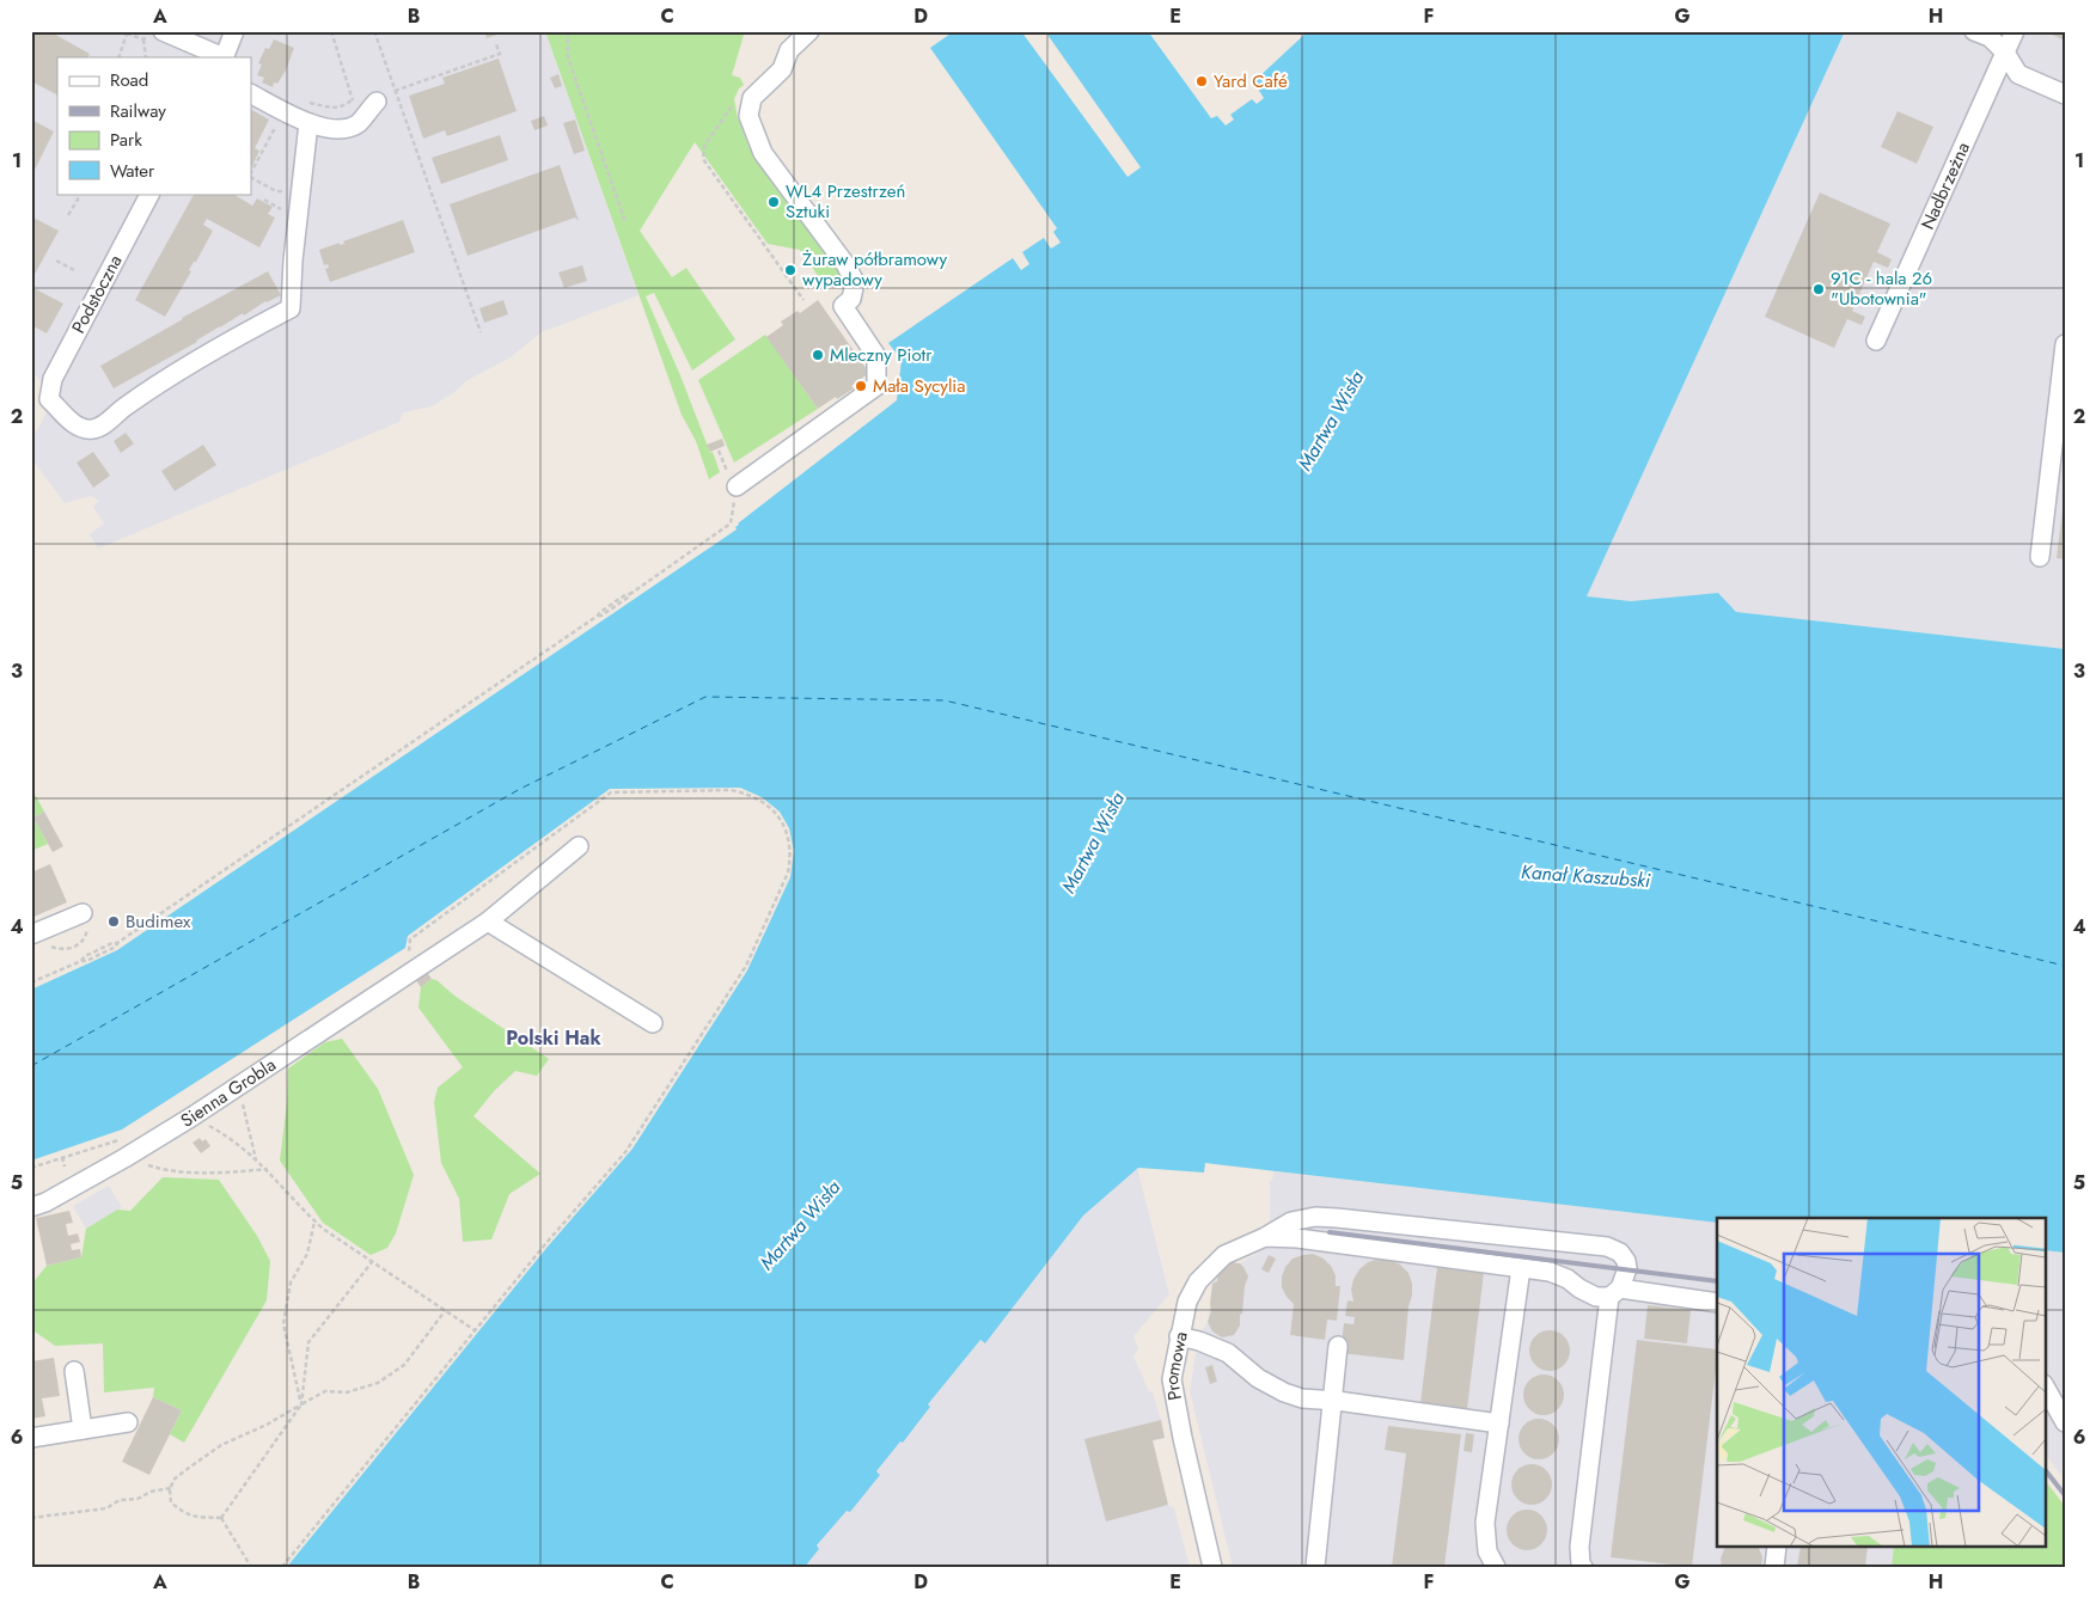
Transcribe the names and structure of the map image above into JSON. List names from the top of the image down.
{
  "streets": {
    "street": [
      "Nadbrzeżna",
      "Podstoczna",
      "Sienna Grobla",
      "Promowa"
    ]
  },
  "districts": ["Polski Hak"],
  "water": ["Martwa Wisła", "Kanał Kaszubski"],
  "places": [
    "Yard Café",
    "WL4 Przestrzeń Sztuki",
    "Żuraw półbramowy wypadowy",
    "91C - hala 26 \"Ubotownia\"",
    "Mleczny Piotr",
    "Mała Sycylia",
    "Budimex"
  ],
  "legend": [
    "Road",
    "Railway",
    "Park",
    "Water"
  ],
  "grid": {
    "columns": [
      "A",
      "B",
      "C",
      "D",
      "E",
      "F",
      "G",
      "H"
    ],
    "rows": [
      "1",
      "2",
      "3",
      "4",
      "5",
      "6"
    ]
  }
}
